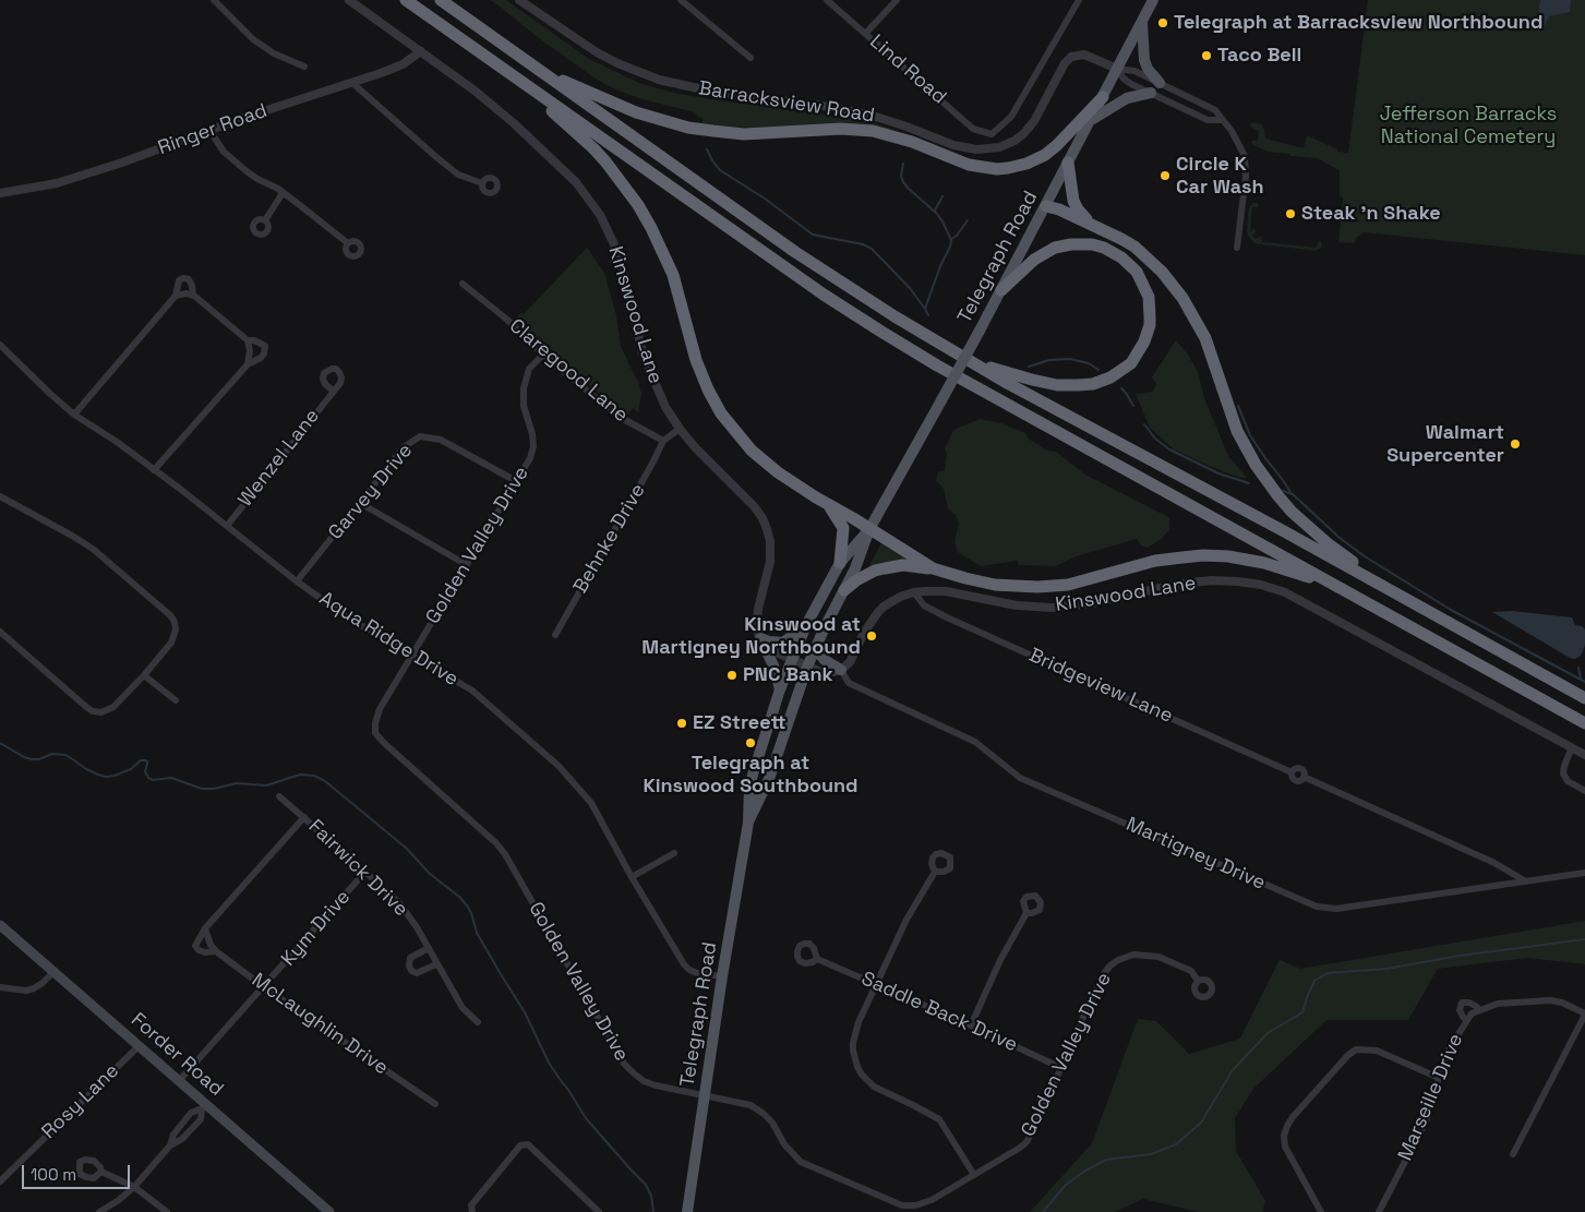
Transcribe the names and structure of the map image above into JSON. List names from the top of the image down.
{
  "streets": {
    "main road": ["Telegraph Road", "Forder Road"],
    "street": [
      "Lind Road",
      "Barracksview Road",
      "Ringer Road",
      "Kinswood Lane",
      "Claregood Lane",
      "Wenzel Lane",
      "Garvey Drive",
      "Behnke Drive",
      "Golden Valley Drive",
      "Aqua Ridge Drive",
      "Bridgeview Lane",
      "Martigney Drive",
      "Fairwick Drive",
      "Kym Drive",
      "Saddle Back Drive",
      "McLaughlin Drive",
      "Marseille Drive",
      "Rosy Lane"
    ]
  },
  "crossings": [
    ["Barracksview Road", "Telegraph Road"],
    ["Ringer Road", "Kinswood Lane"],
    ["Telegraph Road", "Golden Valley Drive"],
    ["Telegraph Road", "Aqua Ridge Drive"],
    ["Kinswood Lane", "Bridgeview Lane"],
    ["Kinswood Lane", "Martigney Drive"],
    ["Claregood Lane", "Behnke Drive"],
    ["Claregood Lane", "Golden Valley Drive"],
    ["Wenzel Lane", "Aqua Ridge Drive"],
    ["Garvey Drive", "Golden Valley Drive"],
    ["Garvey Drive", "Aqua Ridge Drive"],
    ["Golden Valley Drive", "Aqua Ridge Drive"],
    ["Golden Valley Drive", "Saddle Back Drive"],
    ["Bridgeview Lane", "Martigney Drive"],
    ["Fairwick Drive", "Kym Drive"],
    ["Kym Drive", "McLaughlin Drive"],
    ["Kym Drive", "Forder Road"],
    ["Forder Road", "Rosy Lane"]
  ],
  "parks": ["Jefferson Barracks National Cemetery"],
  "places": [
    "Telegraph at Barracksview Northbound",
    "Taco Bell",
    "Circle K Car Wash",
    "Steak 'n Shake",
    "Walmart Supercenter",
    "Kinswood at Martigney Northbound",
    "PNC Bank",
    "EZ Streett",
    "Telegraph at Kinswood Southbound"
  ],
  "scale_bar": "100 m"
}
